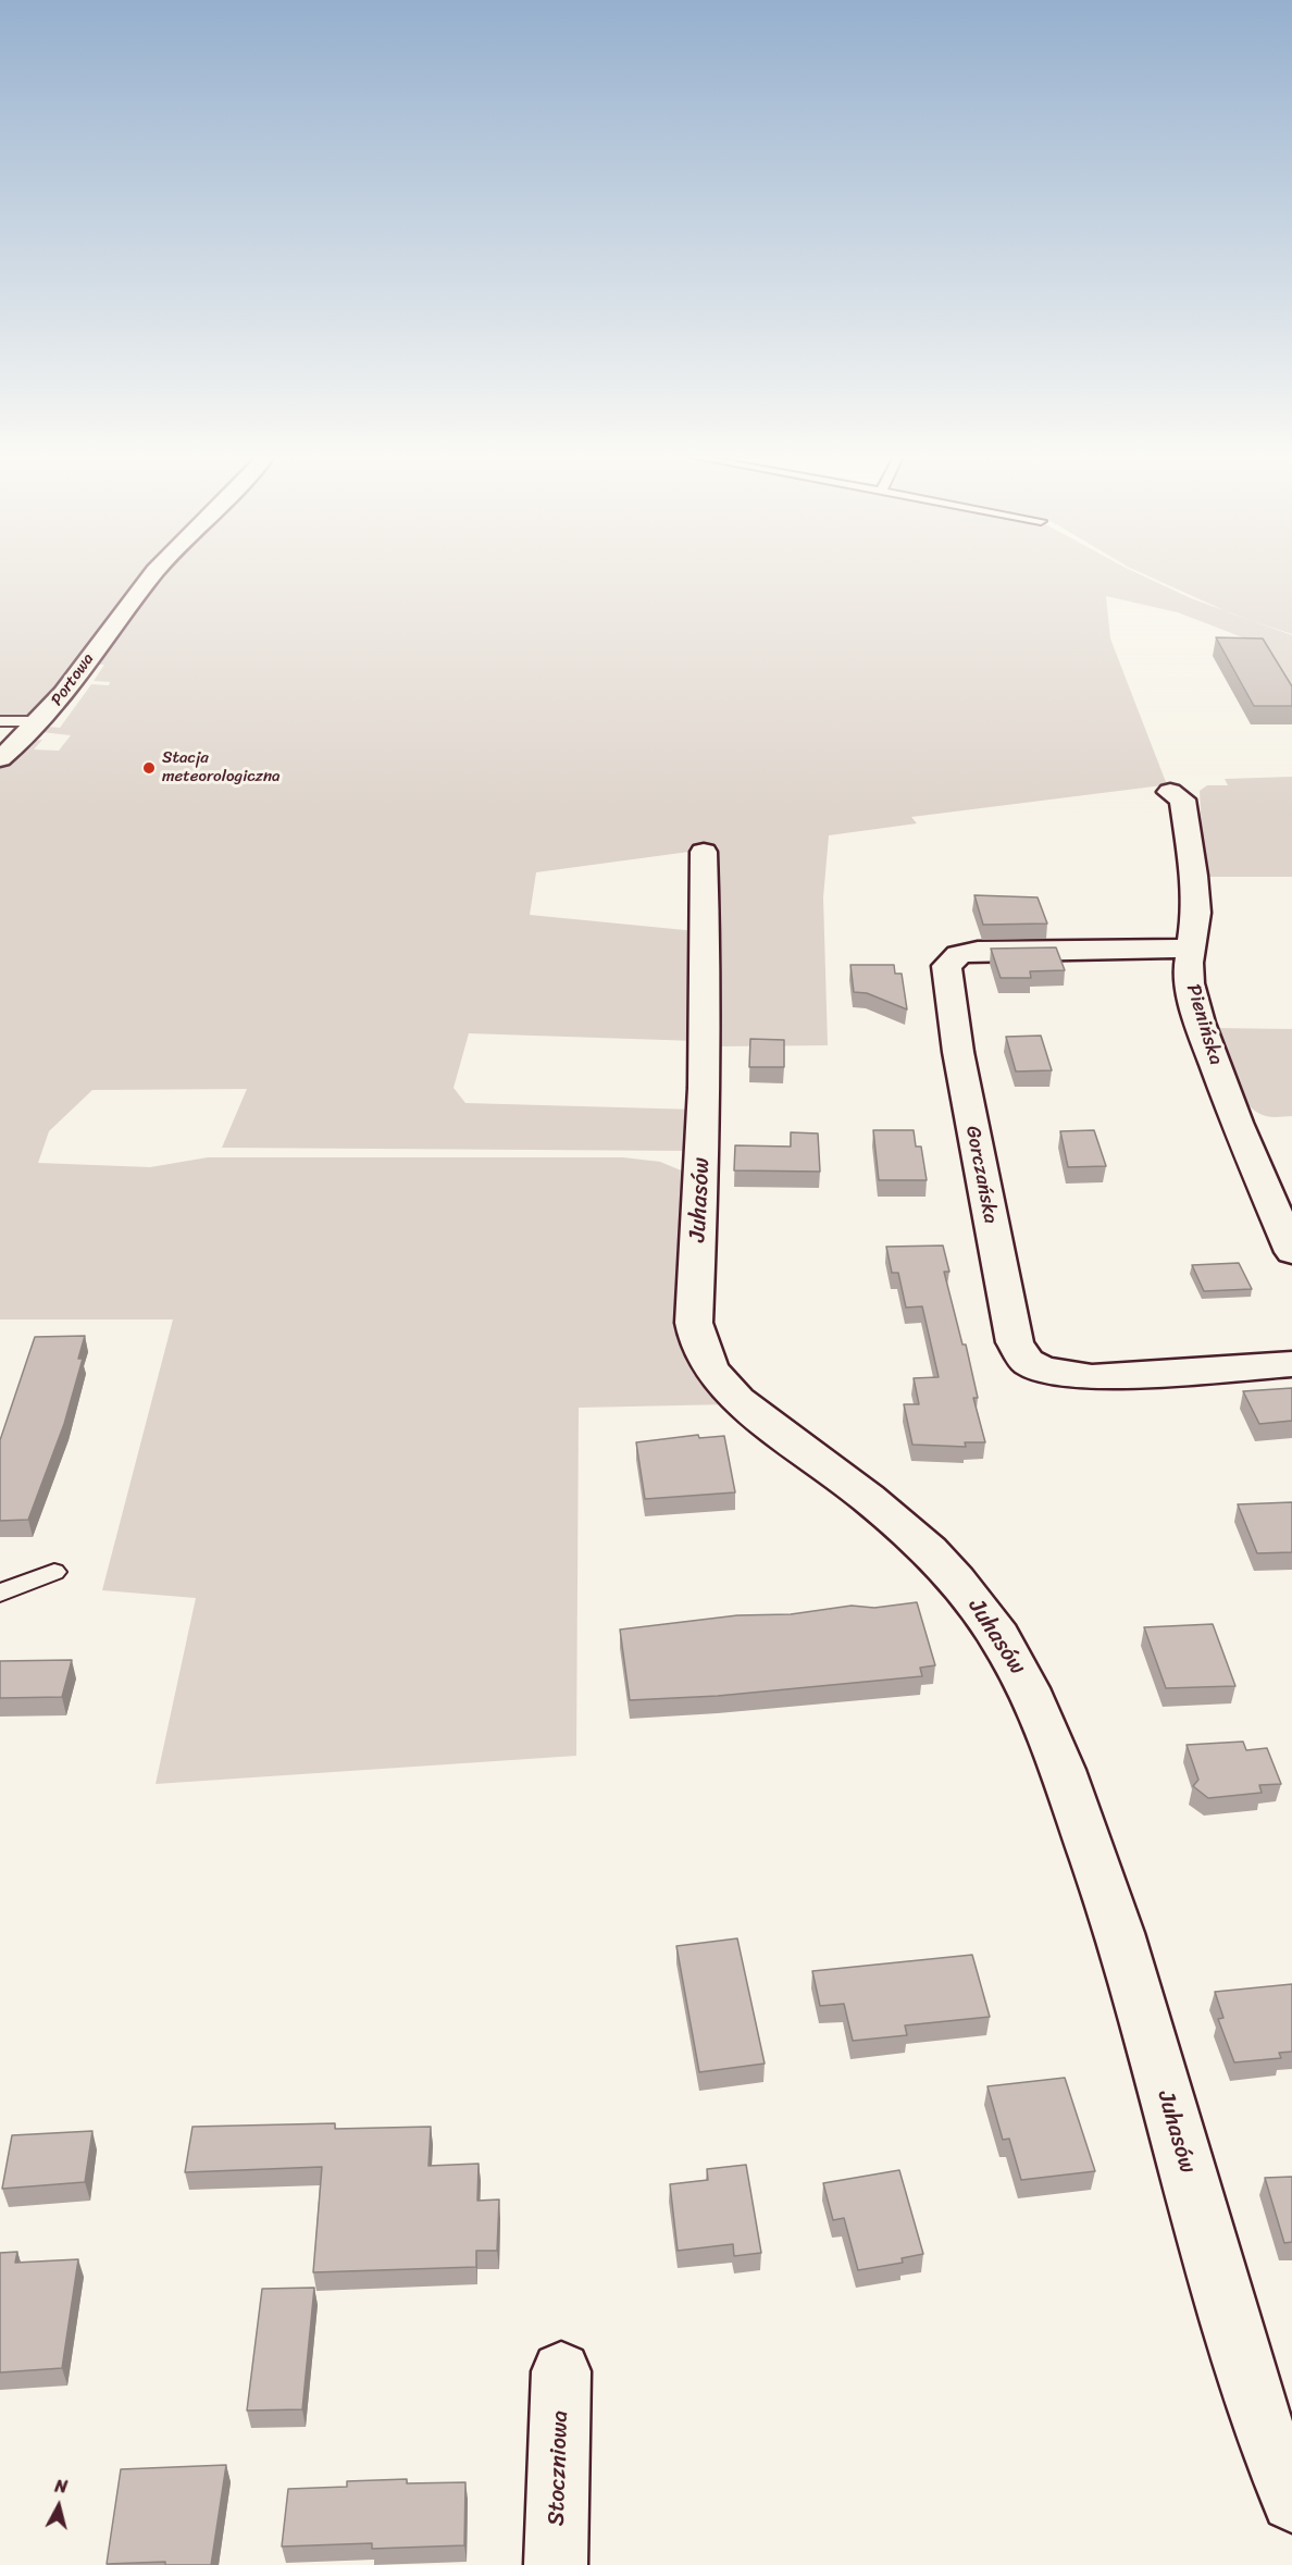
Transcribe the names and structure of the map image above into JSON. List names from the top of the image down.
{
  "streets": {
    "street": [
      "Portowa",
      "Pienińska",
      "Gorczańska",
      "Juhasów",
      "Stoczniowa"
    ]
  },
  "crossings": [
    ["Pienińska", "Gorczańska"]
  ],
  "places": ["Stacja meteorologiczna"],
  "north": "top"
}
